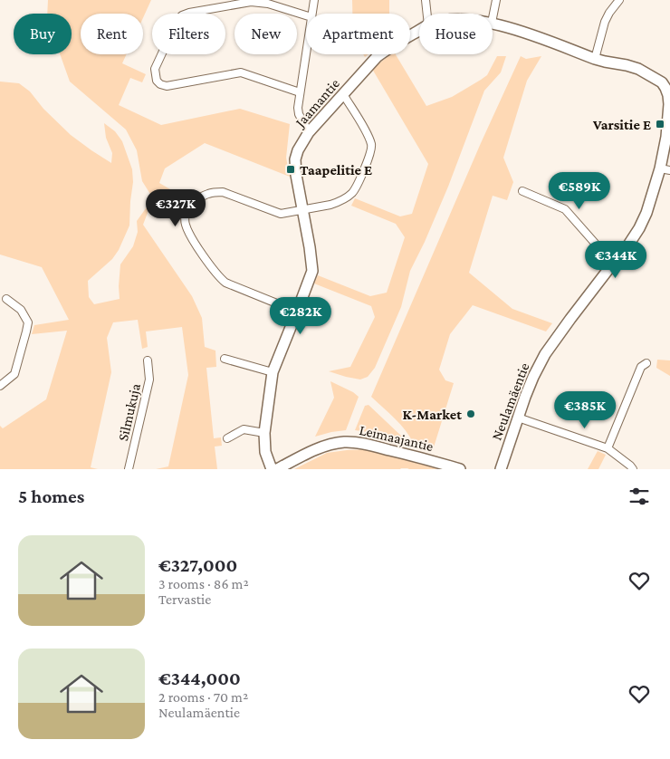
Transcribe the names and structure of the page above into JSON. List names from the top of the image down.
{
  "streets": {
    "street": [
      "Jaamantie",
      "Neulamäentie",
      "Silmukuja",
      "Leimaajantie"
    ]
  },
  "crossings": [
    ["Jaamantie", "Neulamäentie"]
  ],
  "places": {
    "transit": ["Varsitie E", "Taapelitie E"],
    "other": ["K-Market"]
  },
  "page": {
    "chip": [
      "Buy",
      "Rent",
      "Filters",
      "New",
      "Apartment",
      "House"
    ],
    "price": [
      "€589K",
      "€327K",
      "€344K",
      "€282K",
      "€385K"
    ],
    "heading": "5 homes",
    "list": [
      {
        "name": "€327,000",
        "note": "3 rooms · 86 m² · Tervastie"
      },
      {
        "name": "€344,000",
        "note": "2 rooms · 70 m² · Neulamäentie"
      }
    ]
  }
}
